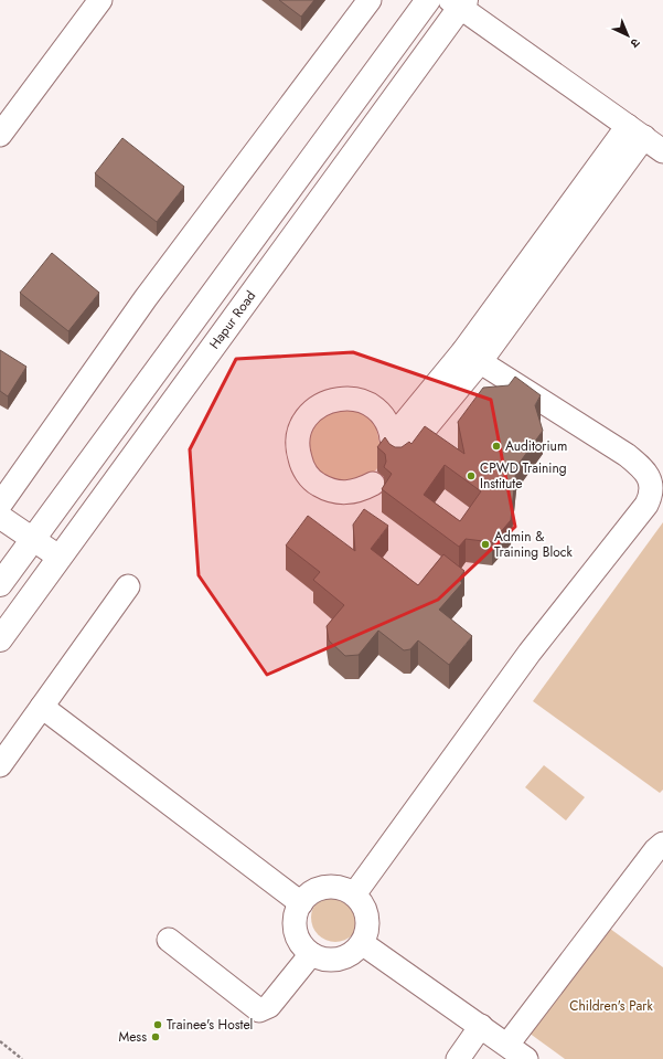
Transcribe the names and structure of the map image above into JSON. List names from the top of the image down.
{
  "streets": {
    "main road": ["Hapur Road"]
  },
  "parks": ["Children's Park"],
  "places": [
    "Auditorium",
    "CPWD Training Institute",
    "Admin & Training Block",
    "Trainee's Hostel",
    "Mess"
  ],
  "north": "bottom right"
}
